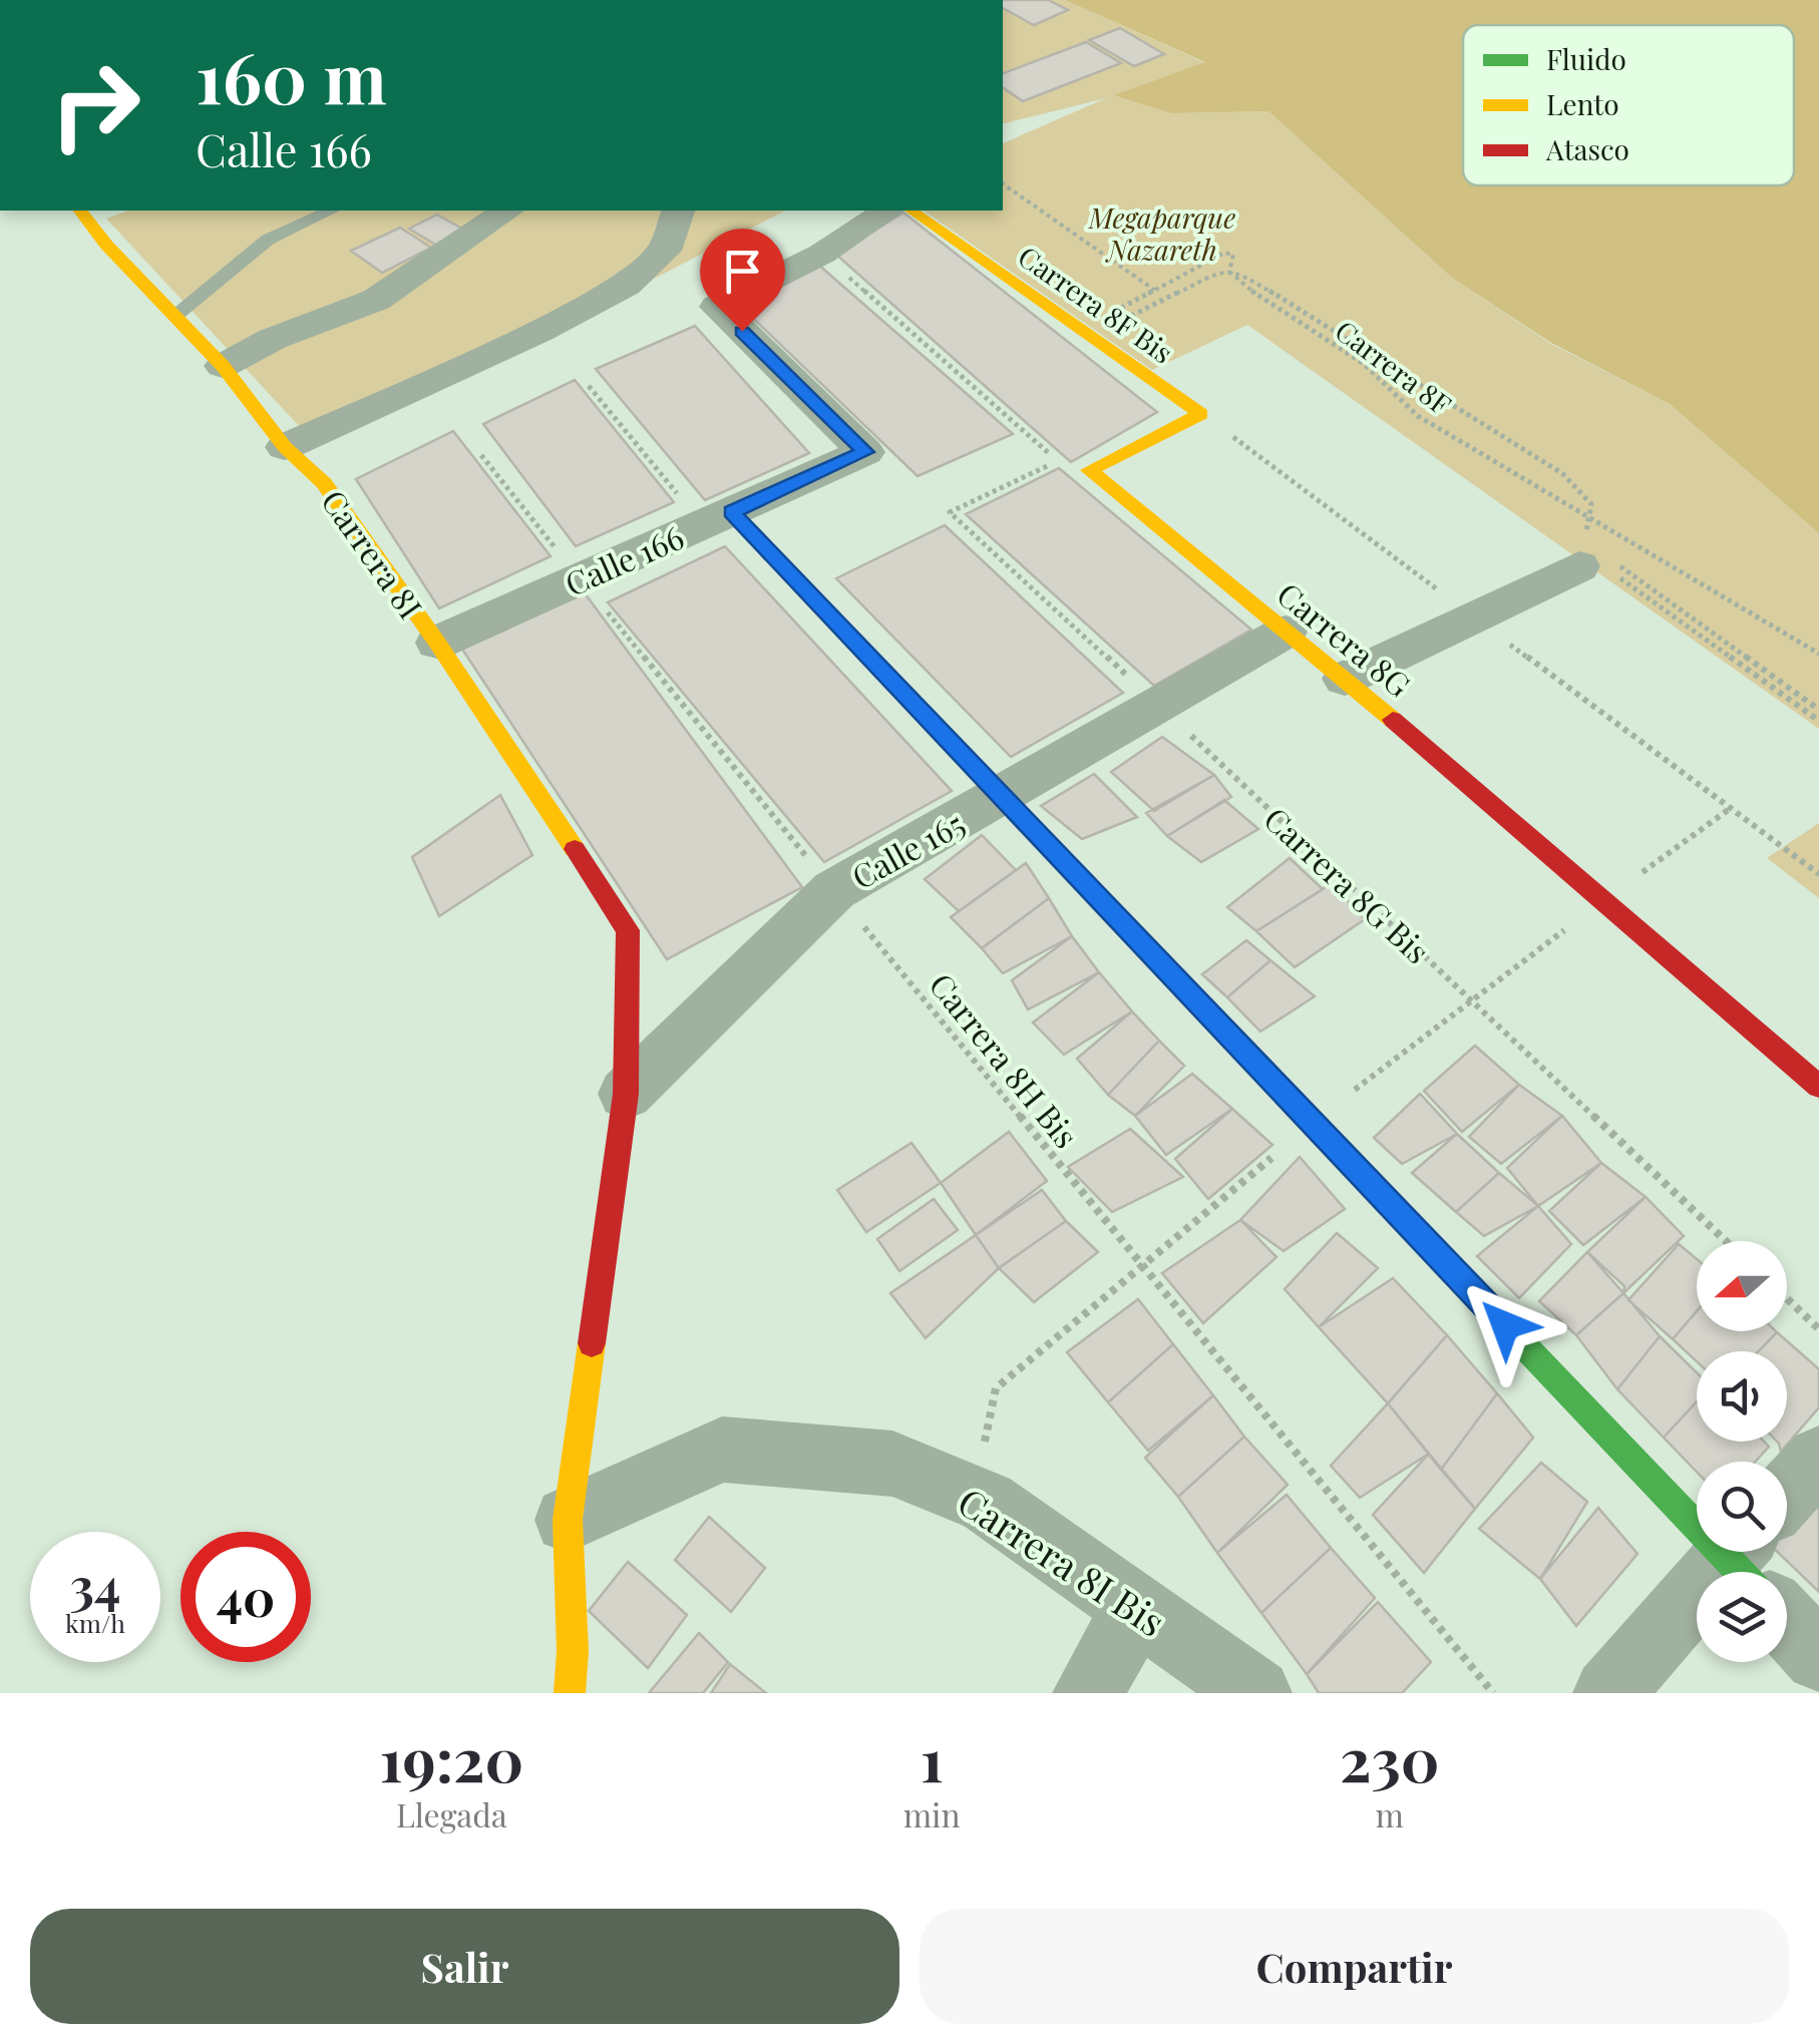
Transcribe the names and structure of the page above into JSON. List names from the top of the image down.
{
  "streets": {
    "street": [
      "Carrera 8F Bis",
      "Carrera 8I",
      "Calle 166",
      "Carrera 8G",
      "Calle 165",
      "Carrera 8I Bis"
    ],
    "path": ["Carrera 8F", "Carrera 8G Bis", "Carrera 8H Bis"]
  },
  "crossings": [
    ["Carrera 8F Bis", "Carrera 8G"],
    ["Carrera 8I", "Calle 166"],
    ["Carrera 8I", "Calle 165"],
    ["Calle 166", "Carrera 8G Bis"],
    ["Calle 166", "Carrera 8H Bis"],
    ["Carrera 8G", "Calle 165"],
    ["Calle 165", "Carrera 8G Bis"],
    ["Calle 165", "Carrera 8H Bis"]
  ],
  "parks": ["Megaparque Nazareth"],
  "legend": ["Fluido", "Lento", "Atasco"],
  "north": "left",
  "page": {
    "turn": ["160 m", "Calle 166"],
    "speed": "34 km/h",
    "limit": "40",
    "eta": [
      "19:20",
      "Llegada",
      "1",
      "min",
      "230",
      "m"
    ],
    "buttons": ["Salir", "Compartir"]
  }
}
